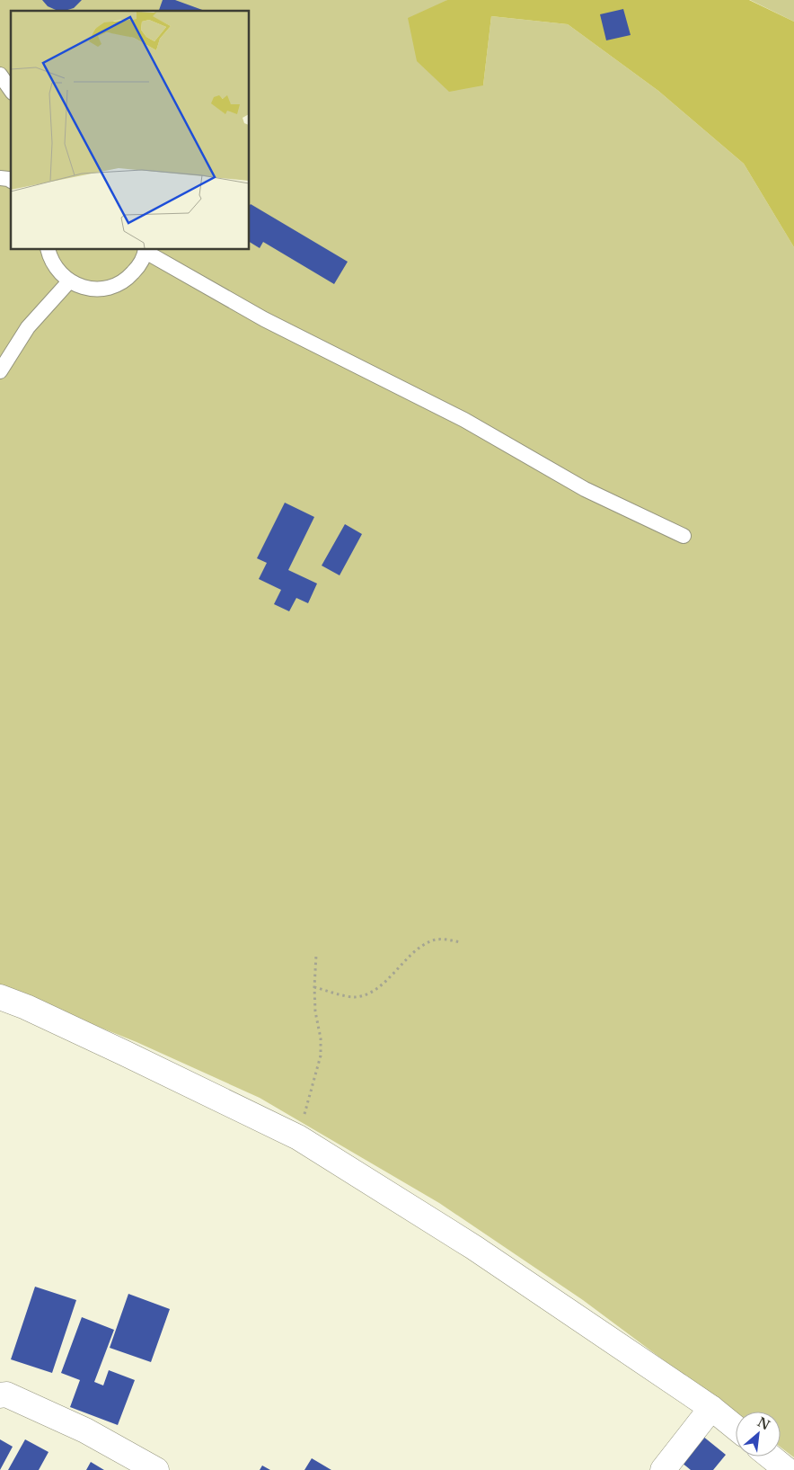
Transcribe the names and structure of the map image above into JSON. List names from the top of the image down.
{
  "north": "top right"
}
